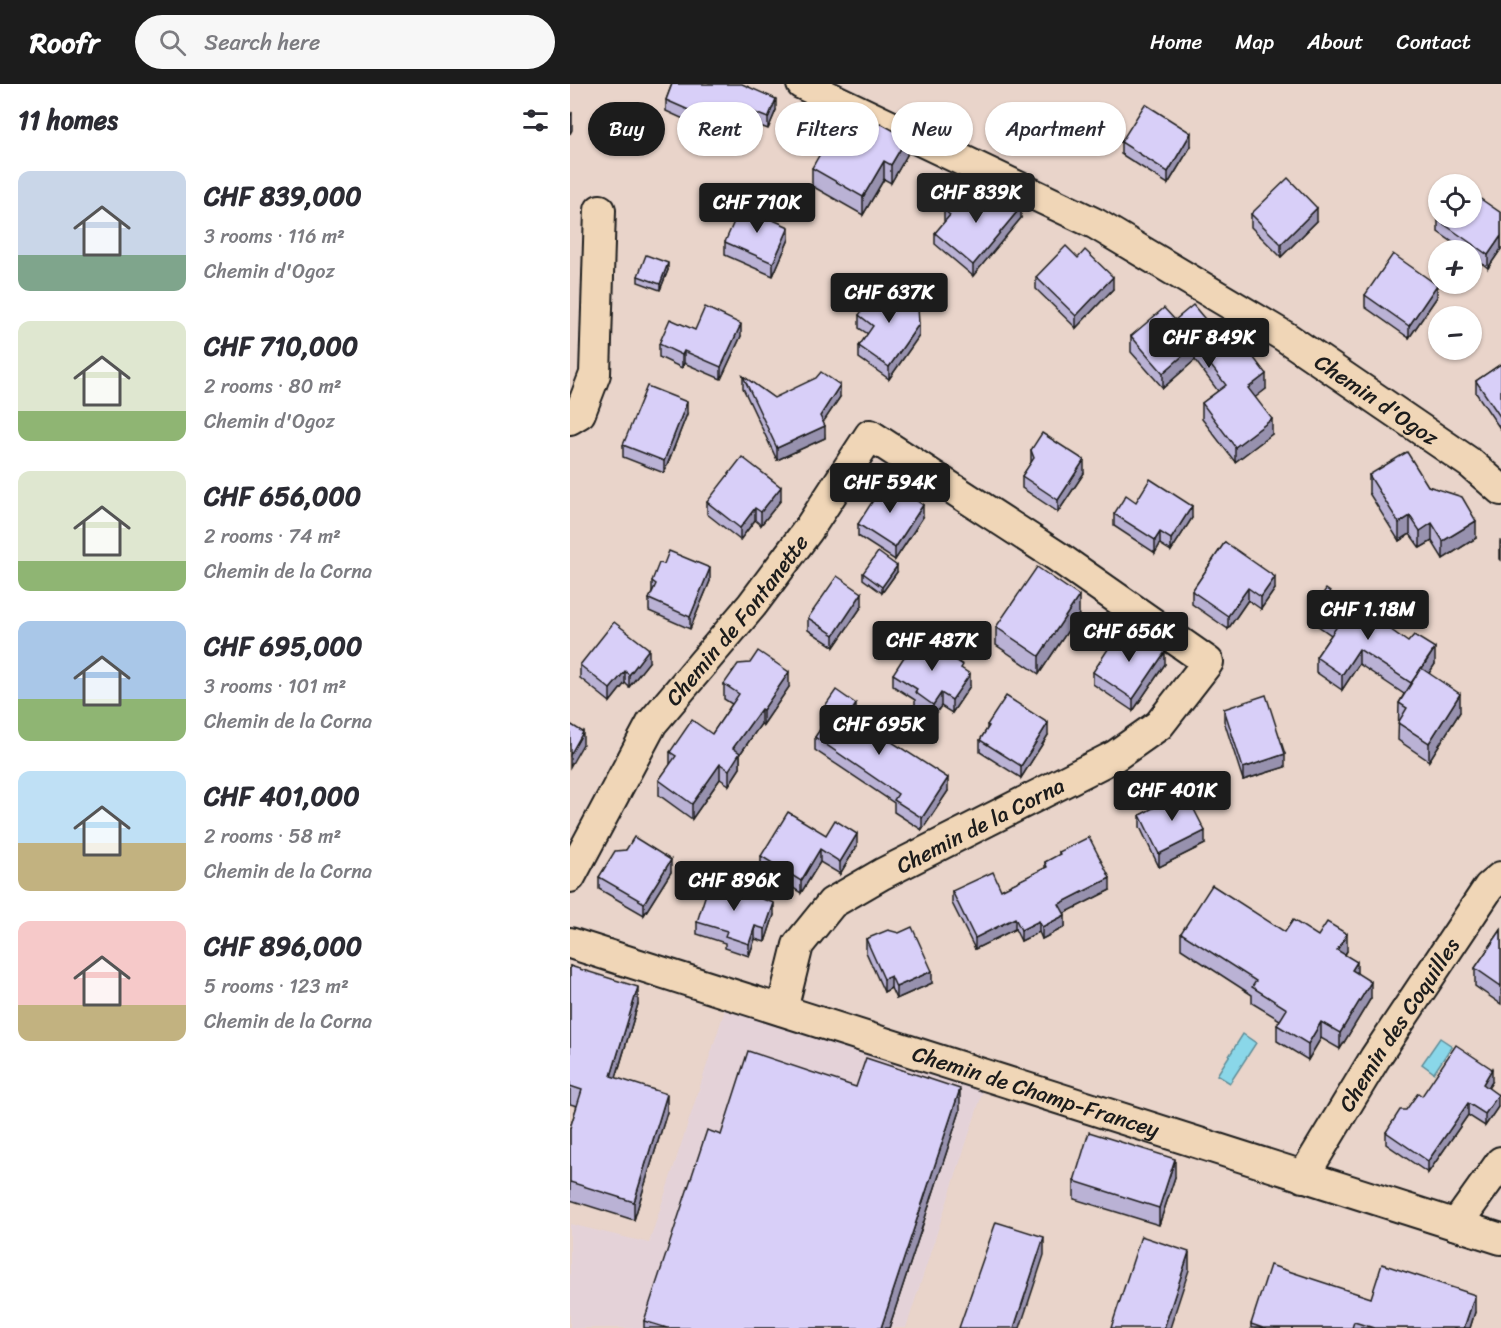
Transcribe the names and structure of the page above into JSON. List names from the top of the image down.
{
  "streets": {
    "street": [
      "Chemin d'Ogoz",
      "Chemin de Fontanette",
      "Chemin de la Corna",
      "Chemin des Coquilles",
      "Chemin de Champ-Francey"
    ]
  },
  "crossings": [
    ["Chemin de Fontanette", "Chemin de la Corna"],
    ["Chemin de la Corna", "Chemin de Champ-Francey"],
    ["Chemin des Coquilles", "Chemin de Champ-Francey"]
  ],
  "page": {
    "header": "Roofr",
    "search": "Search here",
    "nav": [
      "Home",
      "Map",
      "About",
      "Contact"
    ],
    "heading": "11 homes",
    "chip": [
      "Buy",
      "Rent",
      "Filters",
      "New",
      "Apartment"
    ],
    "list": [
      {
        "name": "CHF 839,000",
        "note": "3 rooms · 116 m² · Chemin d'Ogoz"
      },
      {
        "name": "CHF 710,000",
        "note": "2 rooms · 80 m² · Chemin d'Ogoz"
      },
      {
        "name": "CHF 656,000",
        "note": "2 rooms · 74 m² · Chemin de la Corna"
      },
      {
        "name": "CHF 695,000",
        "note": "3 rooms · 101 m² · Chemin de la Corna"
      },
      {
        "name": "CHF 401,000",
        "note": "2 rooms · 58 m² · Chemin de la Corna"
      },
      {
        "name": "CHF 896,000",
        "note": "5 rooms · 123 m² · Chemin de la Corna"
      }
    ],
    "price": [
      "CHF 839K",
      "CHF 710K",
      "CHF 637K",
      "CHF 849K",
      "CHF 594K",
      "CHF 1.18M",
      "CHF 656K",
      "CHF 487K",
      "CHF 695K",
      "CHF 401K",
      "CHF 896K"
    ],
    "map_buttons": ["+", "−"]
  }
}
